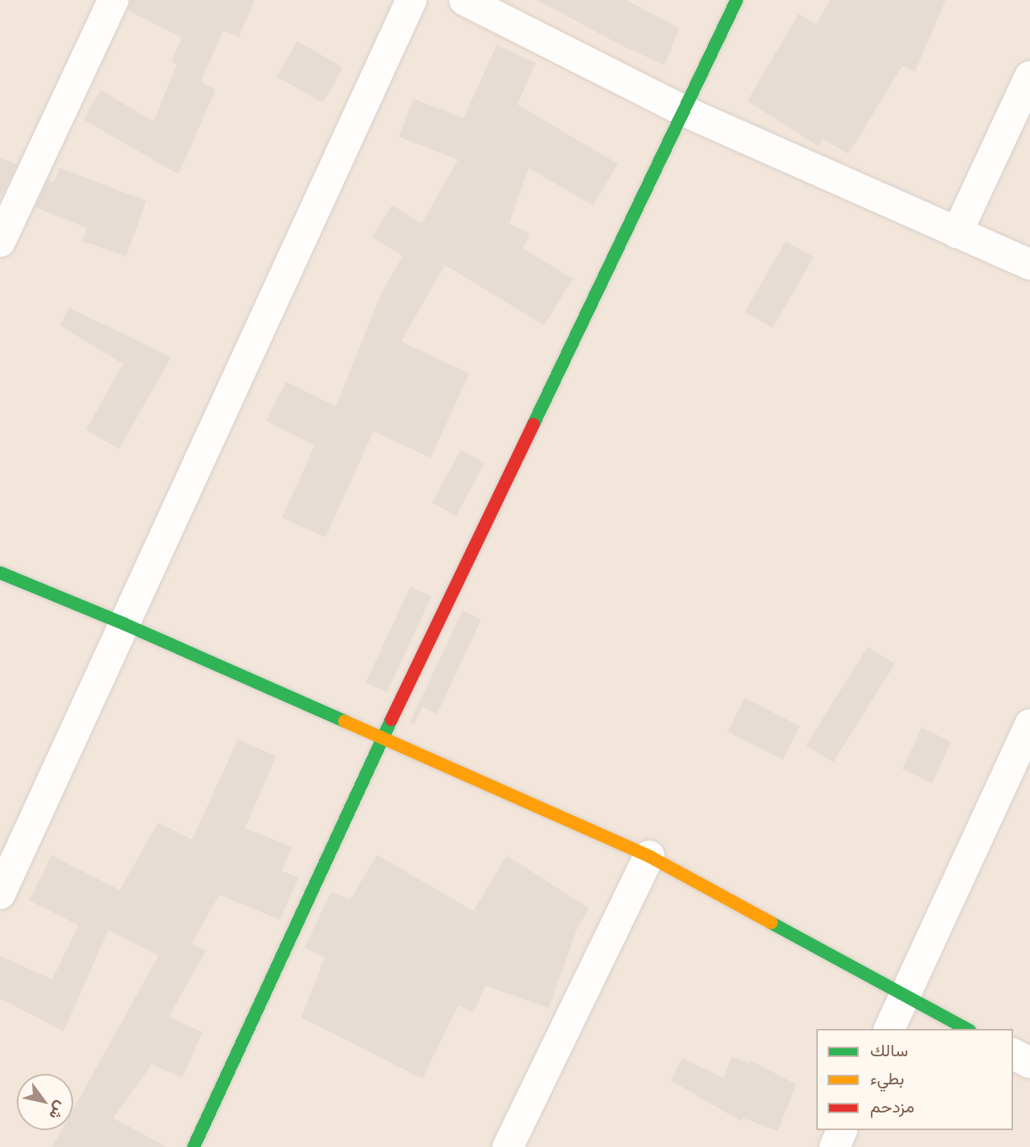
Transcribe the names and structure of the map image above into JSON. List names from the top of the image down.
{
  "legend": ["سالك", "بطيء", "مزدحم"],
  "north": "bottom right"
}
